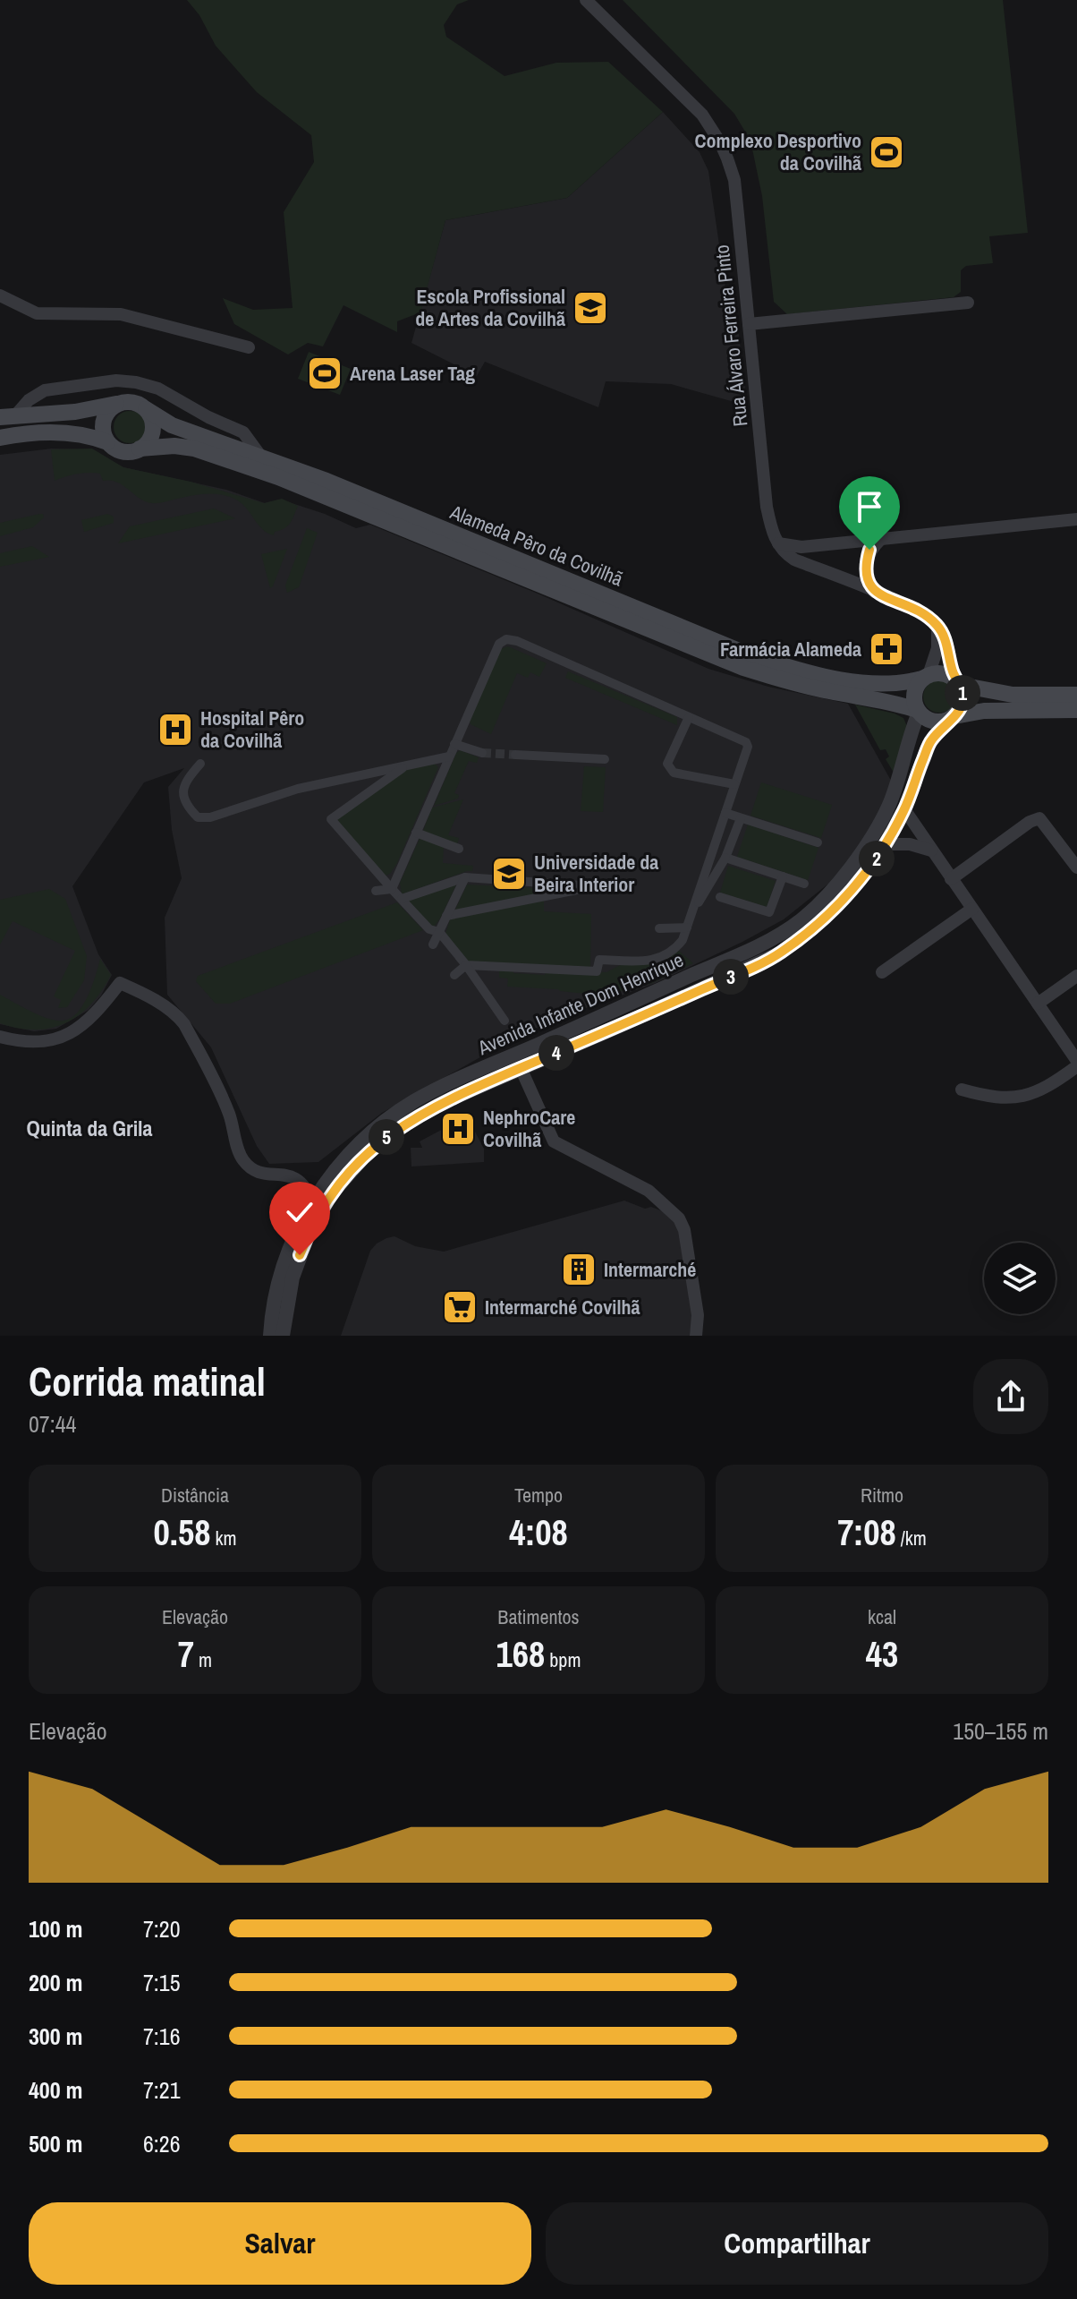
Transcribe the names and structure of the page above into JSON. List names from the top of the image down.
{
  "streets": {
    "main road": ["Alameda Pêro da Covilhã"],
    "street": ["Rua Álvaro Ferreira Pinto", "Avenida Infante Dom Henrique"]
  },
  "crossings": [
    ["Alameda Pêro da Covilhã", "Avenida Infante Dom Henrique"]
  ],
  "districts": ["Quinta da Grila"],
  "places": {
    "sports": ["Complexo Desportivo da Covilhã", "Arena Laser Tag"],
    "school or university": ["Escola Profissional de Artes da Covilhã", "Universidade da Beira Interior"],
    "pharmacy": ["Farmácia Alameda"],
    "hospital": ["Hospital Pêro da Covilhã", "NephroCare Covilhã"],
    "building": ["Intermarché"],
    "supermarket": ["Intermarché Covilhã"]
  },
  "page": {
    "pins": [
      "1",
      "2",
      "3",
      "4",
      "5"
    ],
    "heading": ["Corrida matinal", "07:44"],
    "stats": [
      ["Distância", "0.58 km"],
      ["Tempo", "4:08"],
      ["Ritmo", "7:08 /km"],
      ["Elevação", "7 m"],
      ["Batimentos", "168 bpm"],
      ["kcal", "43"]
    ],
    "chart": ["Elevação", "150–155 m"],
    "list": [
      {
        "name": "100 m",
        "note": "7:20"
      },
      {
        "name": "200 m",
        "note": "7:15"
      },
      {
        "name": "300 m",
        "note": "7:16"
      },
      {
        "name": "400 m",
        "note": "7:21"
      },
      {
        "name": "500 m",
        "note": "6:26"
      }
    ],
    "buttons": ["Salvar", "Compartilhar"]
  }
}
